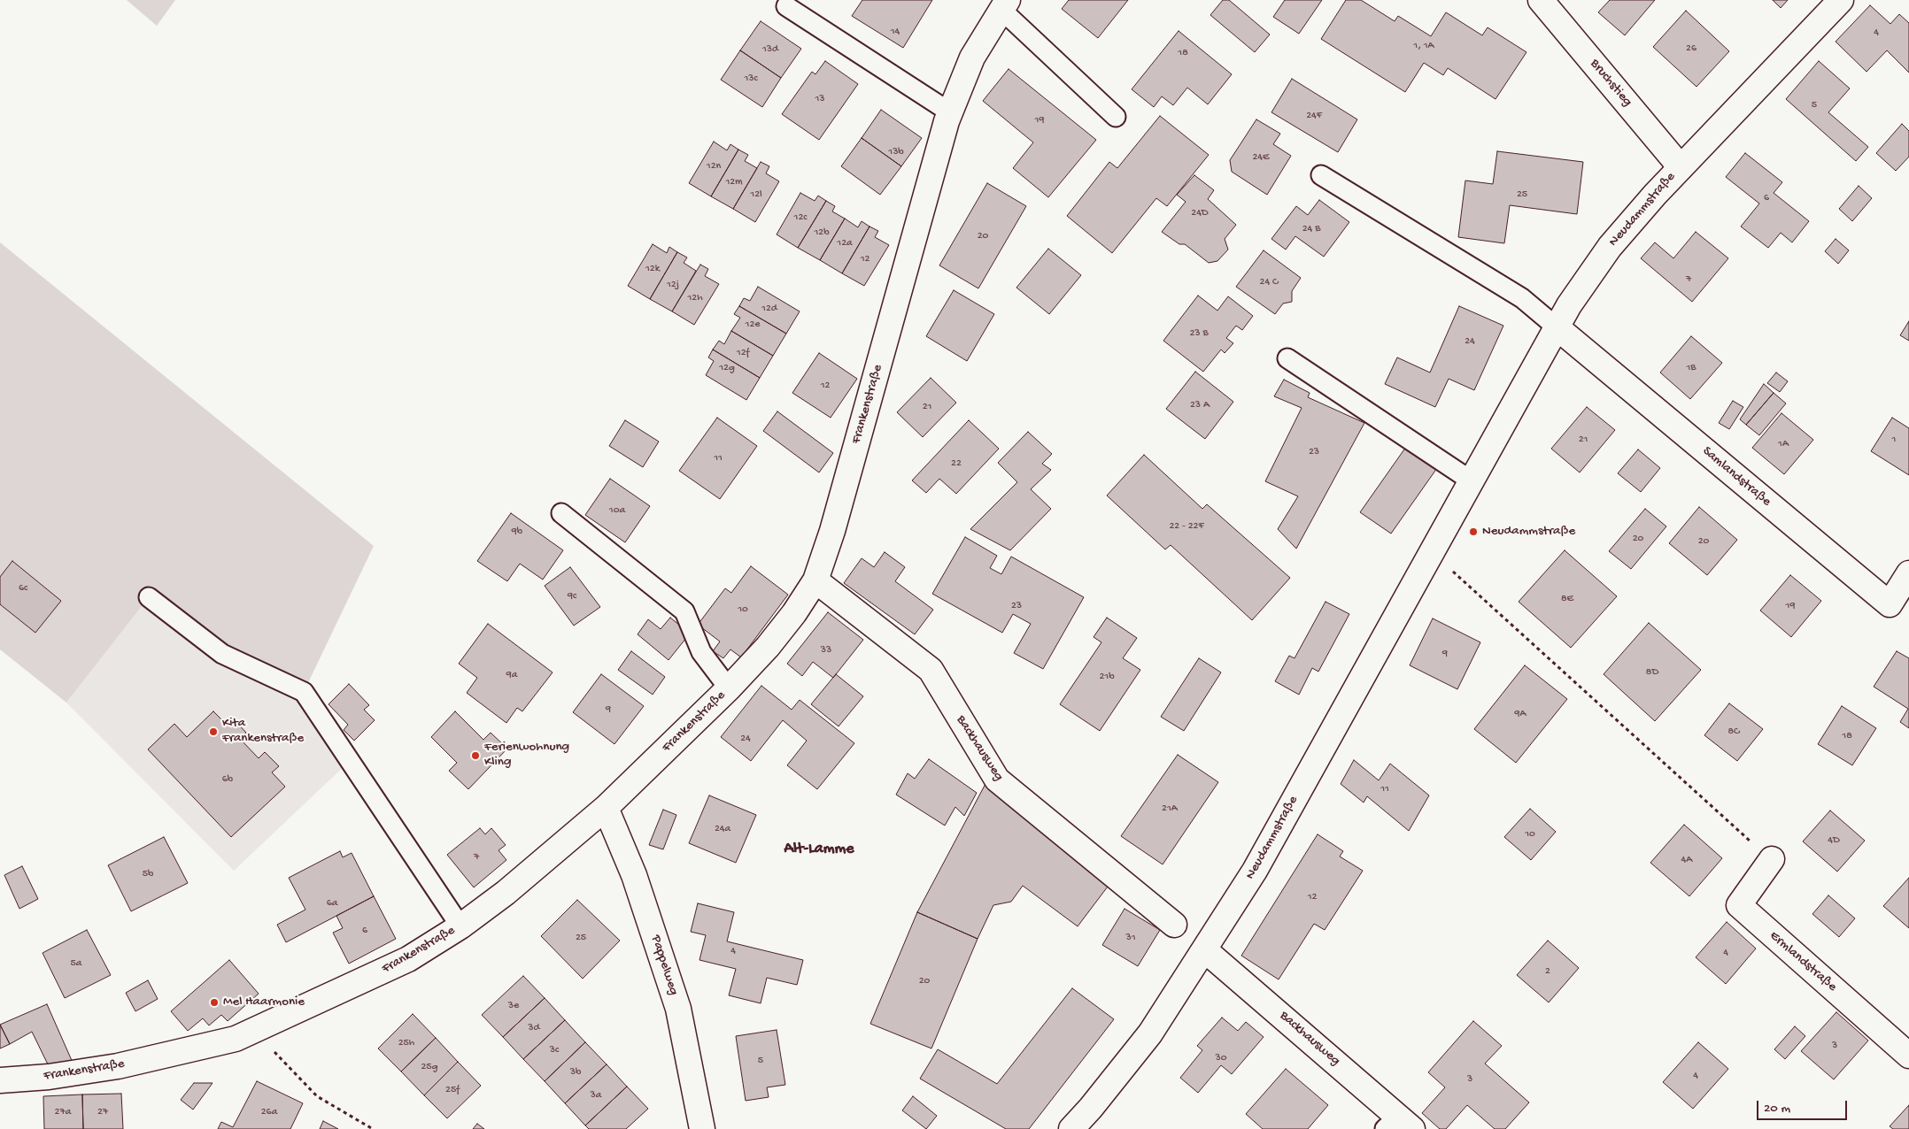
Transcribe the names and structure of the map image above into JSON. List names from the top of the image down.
{
  "streets": {
    "street": [
      "Bruchstieg",
      "Neudammstraße",
      "Frankenstraße",
      "Samlandstraße",
      "Backhausweg",
      "Ermlandstraße",
      "Pappelweg"
    ]
  },
  "crossings": [
    ["Bruchstieg", "Neudammstraße"],
    ["Neudammstraße", "Samlandstraße"],
    ["Neudammstraße", "Backhausweg"],
    ["Frankenstraße", "Backhausweg"],
    ["Frankenstraße", "Pappelweg"]
  ],
  "districts": ["Alt-Lamme"],
  "places": [
    "Neudammstraße",
    "Kita Frankenstraße",
    "Ferienwohnung Kling",
    "Mel Haarmonie"
  ],
  "house_numbers": [
    "14",
    "4",
    "1, 1A",
    "26",
    "13d",
    "18",
    "13c",
    "13",
    "5",
    "24F",
    "19",
    "13b",
    "24E",
    "12n",
    "12m",
    "12l",
    "25",
    "6",
    "24D",
    "12c",
    "24 B",
    "12b",
    "20",
    "12a",
    "12",
    "12k",
    "7",
    "24 C",
    "12j",
    "12h",
    "12d",
    "12e",
    "23 B",
    "24",
    "12f",
    "12g",
    "1B",
    "12",
    "23 A",
    "21",
    "21",
    "1",
    "1A",
    "23",
    "11",
    "22",
    "10a",
    "22 - 22F",
    "9b",
    "20",
    "20",
    "6c",
    "9c",
    "8E",
    "23",
    "19",
    "10",
    "33",
    "9",
    "8D",
    "9a",
    "21b",
    "9",
    "9A",
    "8C",
    "18",
    "24",
    "6b",
    "11",
    "21A",
    "24a",
    "10",
    "4D",
    "7",
    "4A",
    "5b",
    "12",
    "6a",
    "6",
    "25",
    "31",
    "4",
    "4",
    "5a",
    "2",
    "20",
    "3e",
    "3d",
    "25h",
    "3",
    "3c",
    "30",
    "5",
    "25g",
    "3b",
    "4",
    "3",
    "25f",
    "3a",
    "27a",
    "27",
    "26a"
  ],
  "scale_bar": "20 m"
}
